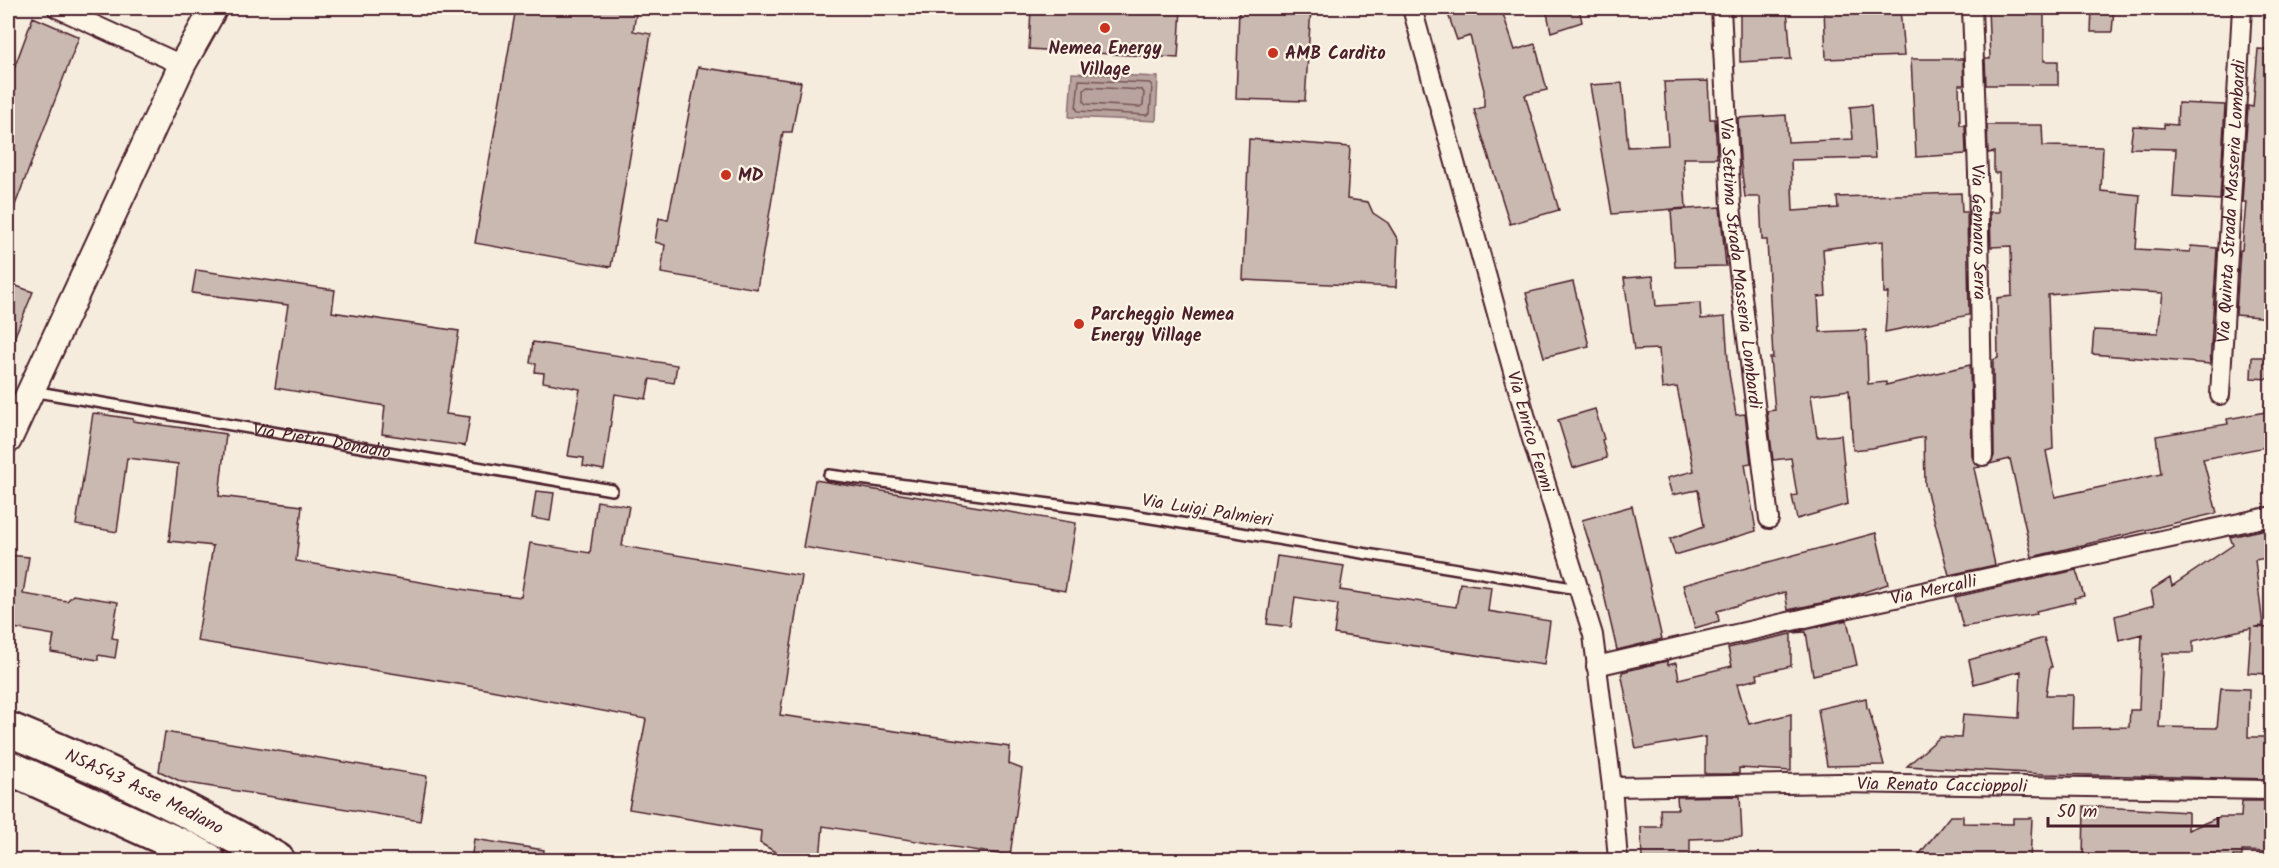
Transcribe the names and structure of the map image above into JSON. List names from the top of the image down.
{
  "streets": {
    "highway": ["NSA543 Asse Mediano"],
    "street": [
      "Via Quinta Strada Masseria Lombardi",
      "Via Gennaro Serra",
      "Via Settima Strada Masseria Lombardi",
      "Via Enrico Fermi",
      "Via Mercalli",
      "Via Renato Caccioppoli"
    ],
    "lane": ["Via Pietro Donadio", "Via Luigi Palmieri"]
  },
  "crossings": [
    ["Via Enrico Fermi", "Via Luigi Palmieri"],
    ["Via Enrico Fermi", "Via Mercalli"],
    ["Via Enrico Fermi", "Via Renato Caccioppoli"]
  ],
  "places": [
    "Nemea Energy Village",
    "AMB Cardito",
    "MD",
    "Parcheggio Nemea Energy Village"
  ],
  "scale_bar": "50 m"
}
